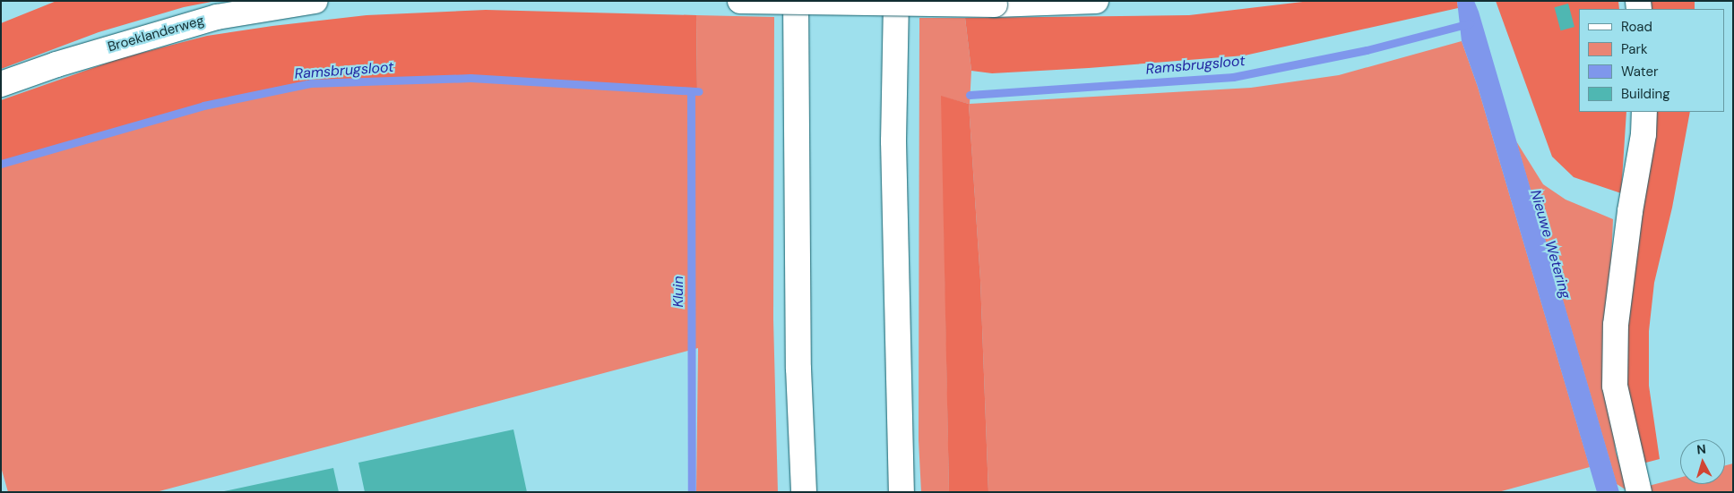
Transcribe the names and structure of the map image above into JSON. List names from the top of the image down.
{
  "streets": {
    "main road": ["Broeklanderweg"]
  },
  "water": ["Ramsbrugsloot", "Nieuwe Wetering", "Kluin"],
  "legend": [
    "Road",
    "Park",
    "Water",
    "Building"
  ],
  "north": "top"
}
